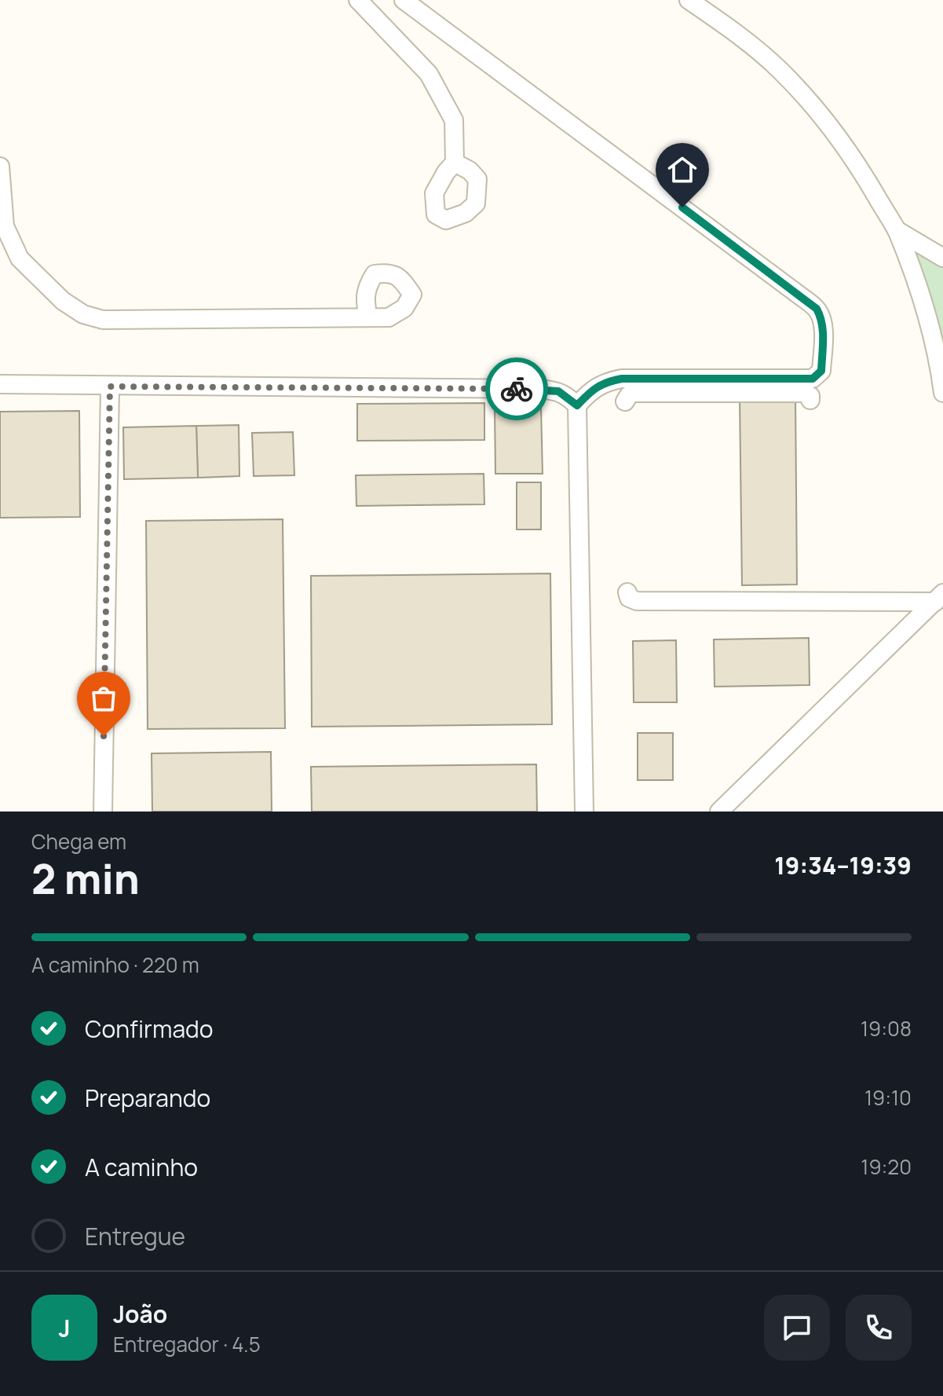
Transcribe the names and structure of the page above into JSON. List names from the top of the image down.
{
  "page": {
    "heading": ["2 min", "Chega em", "19:34–19:39"],
    "panel": ["João", "Entregador · 4.5"],
    "bar": "A caminho · 220 m",
    "list": [
      ["Confirmado", "19:08"],
      ["Preparando", "19:10"],
      ["A caminho", "19:20"],
      "Entregue"
    ],
    "round": "J"
  }
}
